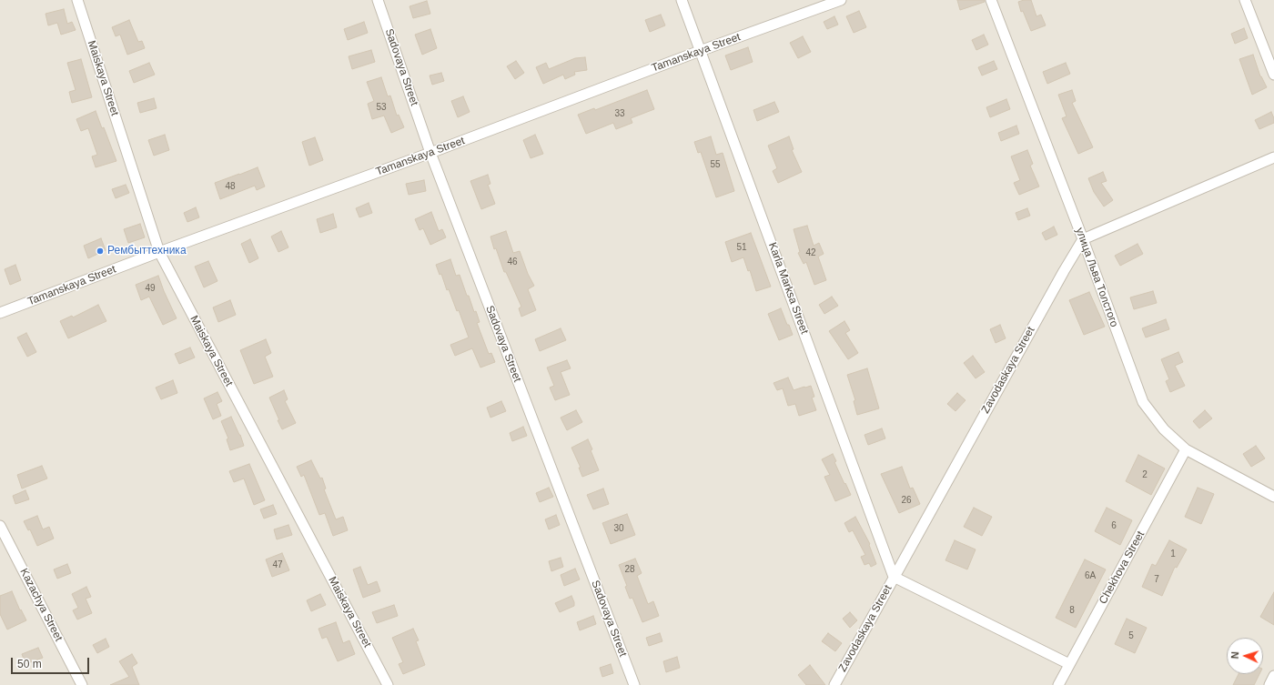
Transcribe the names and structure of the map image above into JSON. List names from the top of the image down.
{
  "streets": {
    "street": [
      "Tamanskaya Street",
      "Sadovaya Street",
      "Maiskaya Street",
      "улица Льва Толстого",
      "Karla Marksa Street",
      "Zavodaskaya Street",
      "Chekhova Street",
      "Kazachya Street"
    ]
  },
  "crossings": [
    ["Tamanskaya Street", "Sadovaya Street"],
    ["Tamanskaya Street", "Maiskaya Street"],
    ["Tamanskaya Street", "Karla Marksa Street"],
    ["улица Льва Толстого", "Zavodaskaya Street"],
    ["улица Льва Толстого", "Chekhova Street"],
    ["Karla Marksa Street", "Zavodaskaya Street"]
  ],
  "places": ["Рембыттехника"],
  "house_numbers": [
    "53",
    "33",
    "55",
    "48",
    "51",
    "42",
    "46",
    "49",
    "2",
    "26",
    "6",
    "30",
    "1",
    "47",
    "28",
    "6А",
    "7",
    "8",
    "5"
  ],
  "scale_bar": "50 m",
  "north": "left"
}
